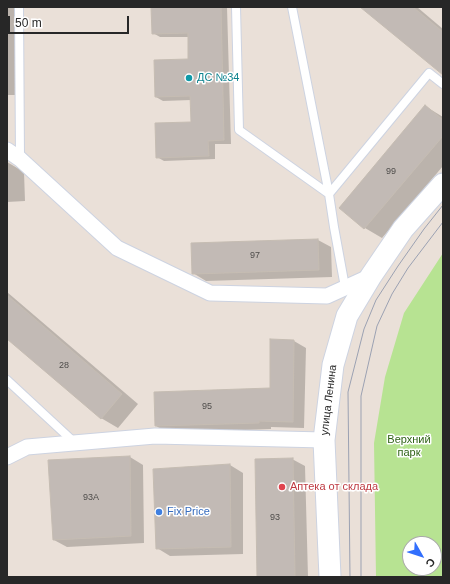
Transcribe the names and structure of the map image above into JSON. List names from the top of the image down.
{
  "streets": {
    "street": ["улица Ленина"]
  },
  "parks": ["Верхний парк"],
  "places": ["ДС №34", "Аптека от склада", "Fix Price"],
  "house_numbers": [
    "99",
    "97",
    "28",
    "95",
    "93А",
    "93"
  ],
  "scale_bar": "50 m",
  "north": "bottom right"
}
